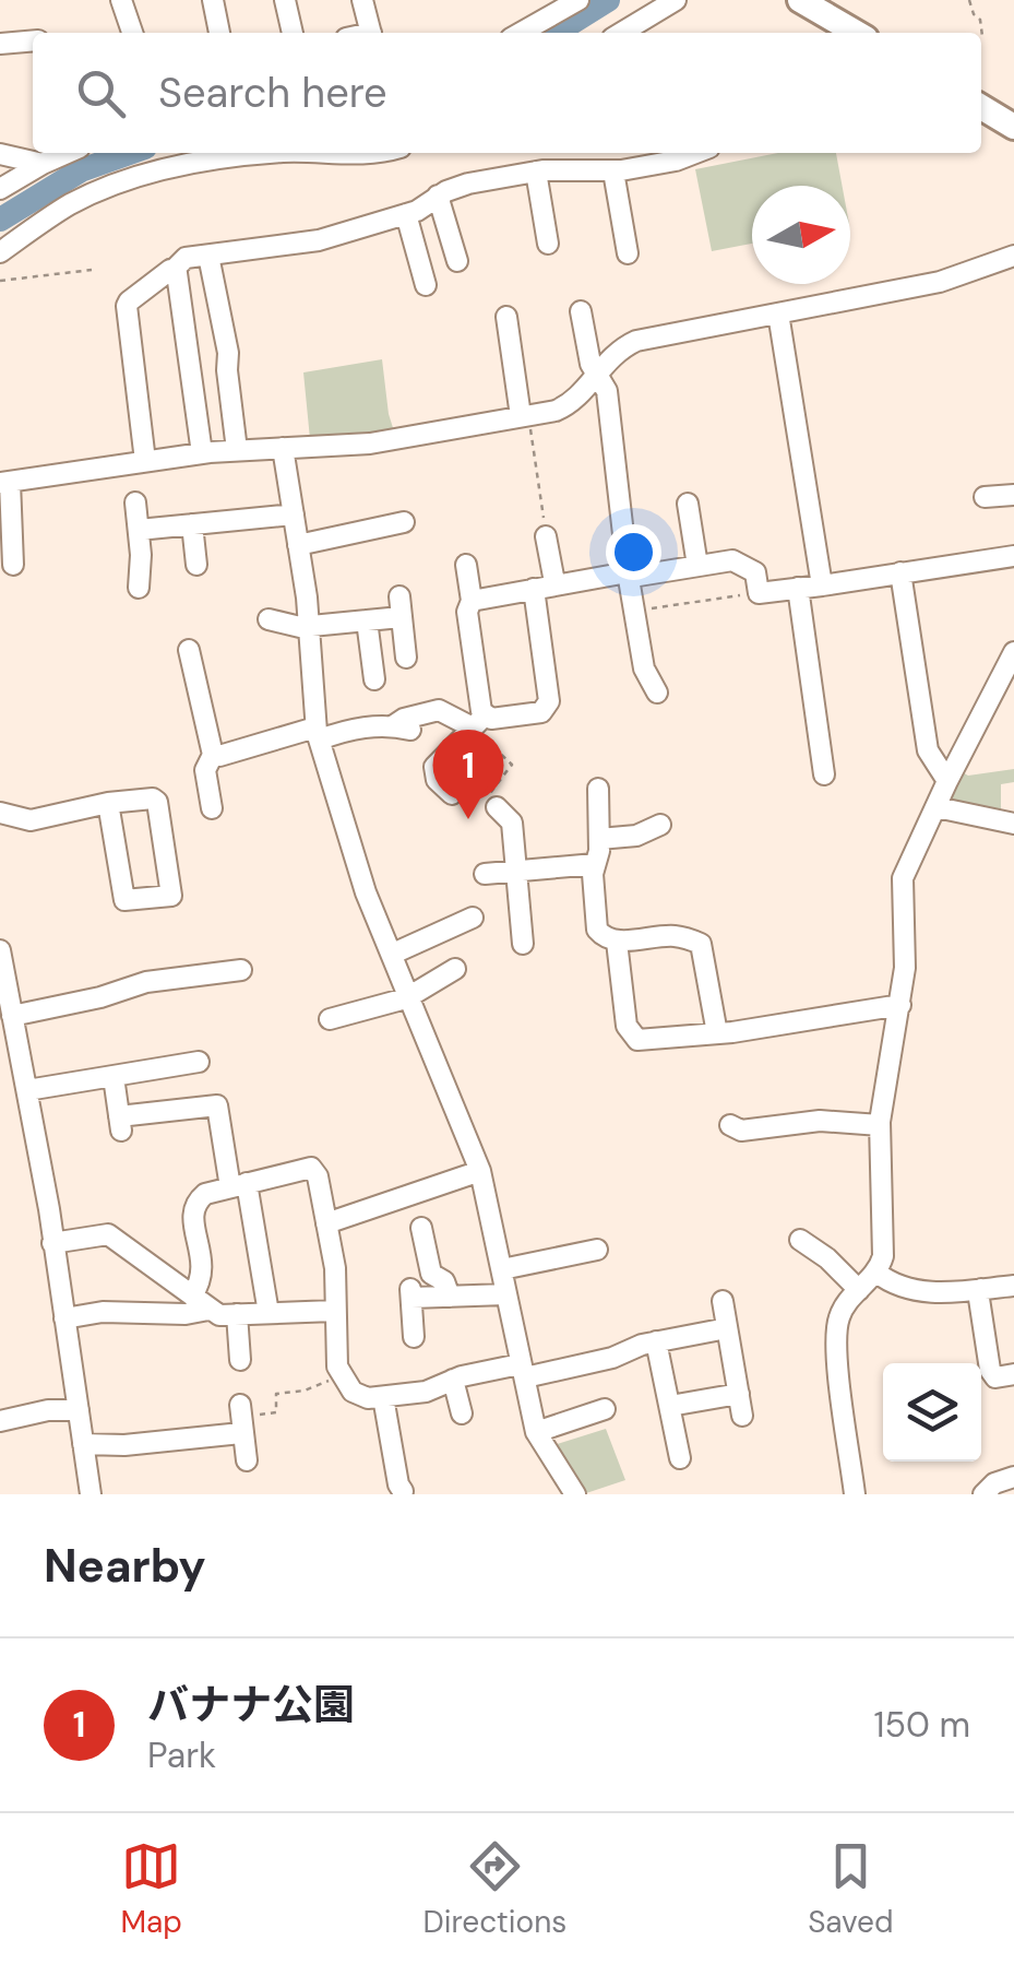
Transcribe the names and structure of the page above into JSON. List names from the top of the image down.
{
  "north": "right",
  "page": {
    "search": "Search here",
    "pins": "1",
    "heading": "Nearby",
    "list": [
      {
        "mark": "1",
        "name": "バナナ公園",
        "note": "Park",
        "value": "150 m"
      }
    ],
    "nav": ["Map", "Directions", "Saved"]
  }
}
